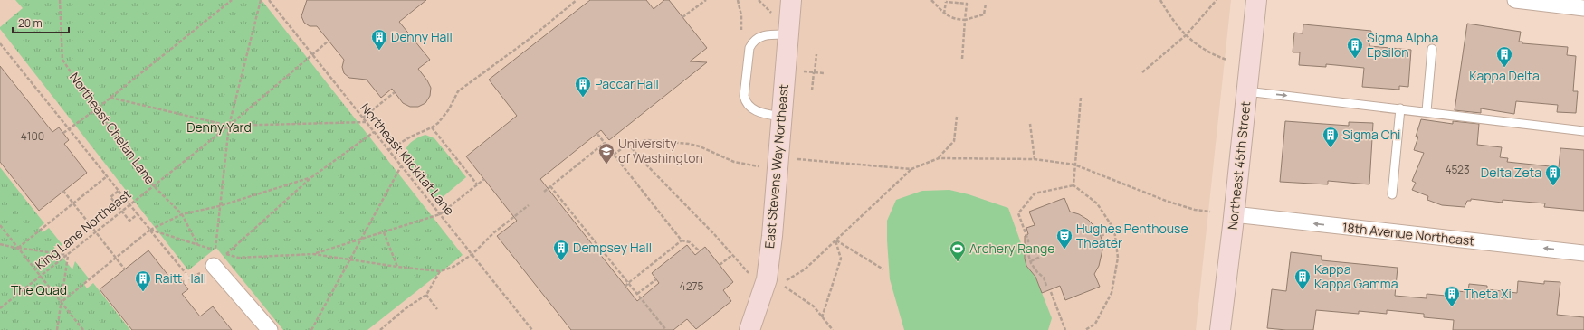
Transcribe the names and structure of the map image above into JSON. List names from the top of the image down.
{
  "streets": {
    "street": ["Northeast 45th Street", "East Stevens Way Northeast", "18th Avenue Northeast"],
    "path": ["Northeast Chelan Lane", "Northeast Klickitat Lane", "King Lane Northeast"]
  },
  "crossings": [
    ["Northeast Chelan Lane", "King Lane Northeast"],
    ["Northeast Klickitat Lane", "King Lane Northeast"],
    ["Northeast 45th Street", "18th Avenue Northeast"]
  ],
  "one_way": ["18th Avenue Northeast"],
  "parks": ["Denny Yard", "The Quad"],
  "places": {
    "building": [
      "Denny Hall",
      "Sigma Alpha Epsilon",
      "Kappa Delta",
      "Paccar Hall",
      "Sigma Chi",
      "Delta Zeta",
      "Dempsey Hall",
      "Kappa Kappa Gamma",
      "Raitt Hall",
      "Theta Xi"
    ],
    "school or university": ["University of Washington"],
    "theatre": ["Hughes Penthouse Theater"],
    "sports": ["Archery Range"]
  },
  "house_numbers": ["4100", "4523", "4275"],
  "scale_bar": "20 m"
}
